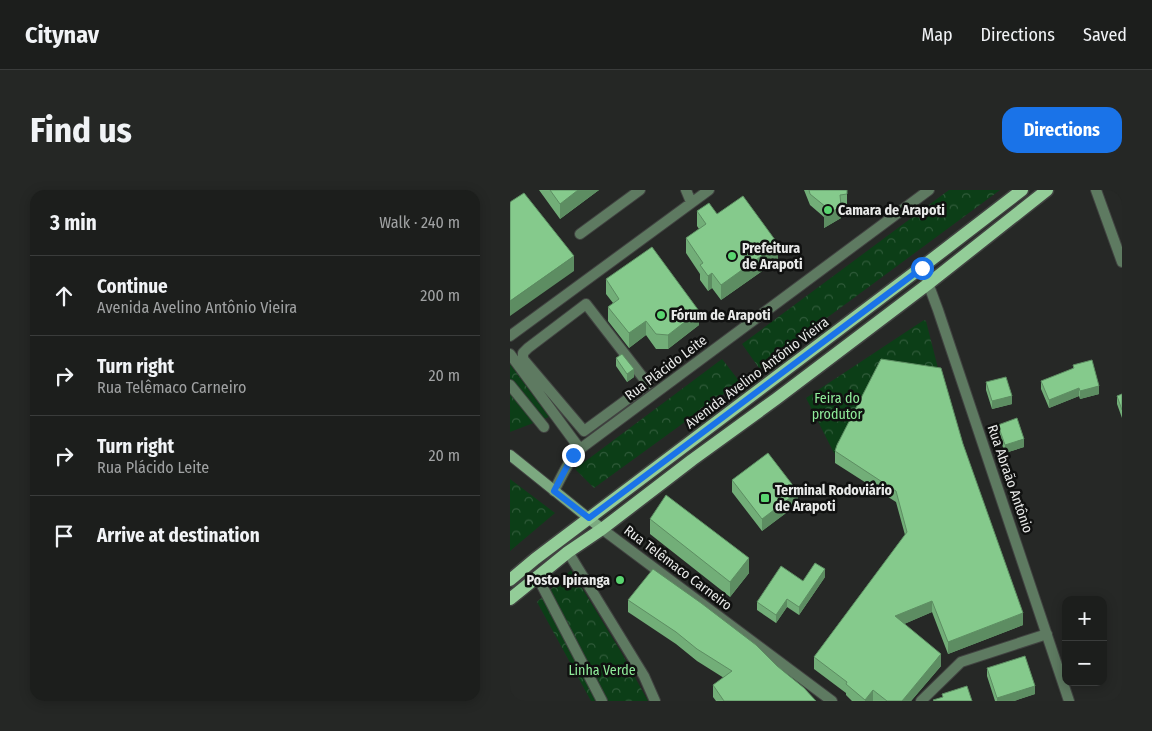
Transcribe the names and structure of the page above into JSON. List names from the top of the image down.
{
  "streets": {
    "main road": ["Avenida Avelino Antônio Vieira"],
    "street": ["Rua Plácido Leite", "Rua Abraão Antônio", "Rua Telêmaco Carneiro"]
  },
  "crossings": [
    ["Rua Plácido Leite", "Rua Telêmaco Carneiro"],
    ["Avenida Avelino Antônio Vieira", "Rua Abraão Antônio"],
    ["Avenida Avelino Antônio Vieira", "Rua Telêmaco Carneiro"]
  ],
  "parks": ["Feira do produtor", "Linha Verde"],
  "places": {
    "other": [
      "Camara de Arapoti",
      "Prefeitura de Arapoti",
      "Fórum de Arapoti",
      "Posto Ipiranga"
    ],
    "transit": ["Terminal Rodoviário de Arapoti"]
  },
  "page": {
    "header": "Citynav",
    "nav": ["Map", "Directions", "Saved"],
    "buttons": "Directions",
    "title": "Find us",
    "heading": ["3 min", "Walk · 240 m"],
    "list": [
      ["Continue", "Avenida Avelino Antônio Vieira", "200 m"],
      ["Turn right", "Rua Telêmaco Carneiro", "20 m"],
      ["Turn right", "Rua Plácido Leite", "20 m"],
      "Arrive at destination"
    ],
    "map_buttons": ["+", "−"]
  }
}
